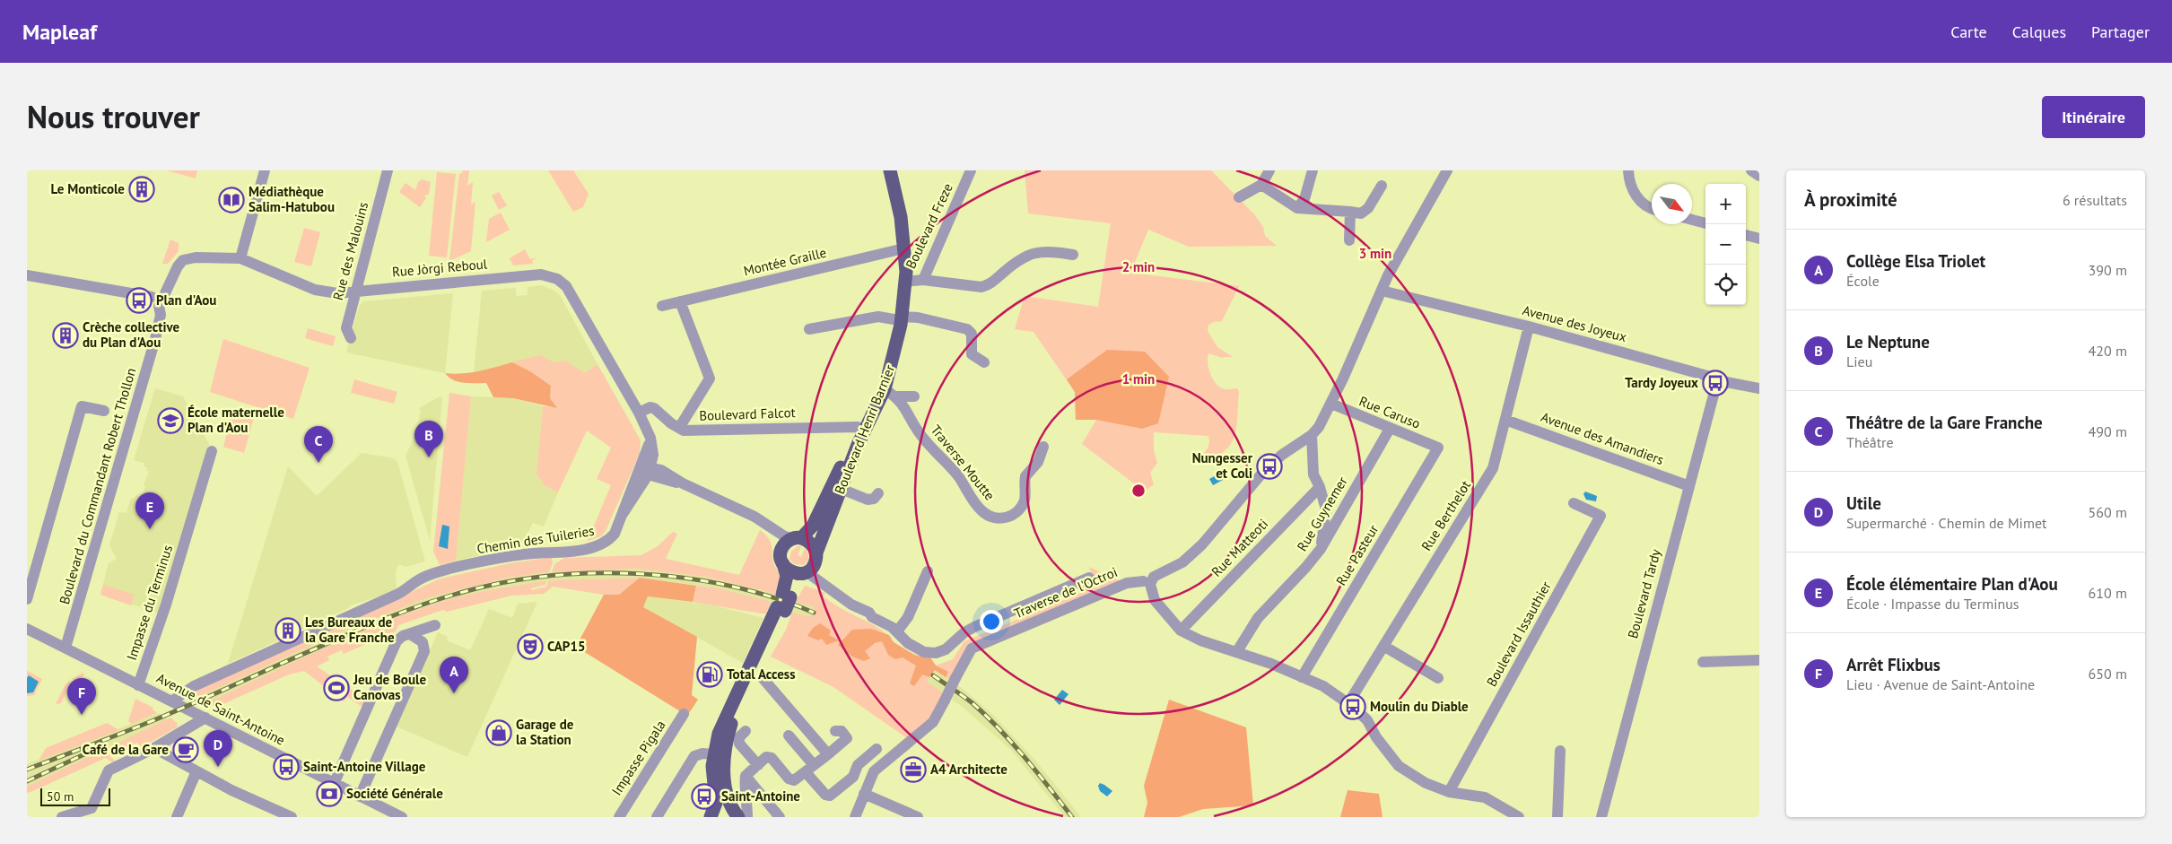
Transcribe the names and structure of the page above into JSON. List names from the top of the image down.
{
  "streets": {
    "main road": ["Boulevard Henri Barnier"],
    "street": [
      "Boulevard Freze",
      "Rue des Malouins",
      "Montée Graille",
      "Rue Jòrgi Reboul",
      "Avenue des Joyeux",
      "Rue Caruso",
      "Boulevard Falcot",
      "Avenue des Amandiers",
      "Traverse Moutte",
      "Boulevard du Commandant Robert Thollon",
      "Rue Guynemer",
      "Rue Berthelot",
      "Chemin des Tuileries",
      "Rue Matteoti",
      "Rue Pasteur",
      "Traverse de l'Octroi",
      "Boulevard Tardy",
      "Impasse du Terminus",
      "Boulevard Issauthier",
      "Avenue de Saint-Antoine",
      "Impasse Pigala"
    ]
  },
  "crossings": [
    ["Boulevard Freze", "Boulevard Henri Barnier"],
    ["Rue des Malouins", "Rue Jòrgi Reboul"],
    ["Montée Graille", "Boulevard Henri Barnier"],
    ["Rue Jòrgi Reboul", "Boulevard du Commandant Robert Thollon"],
    ["Rue Jòrgi Reboul", "Chemin des Tuileries"],
    ["Avenue des Joyeux", "Rue Berthelot"],
    ["Avenue des Joyeux", "Boulevard Tardy"],
    ["Rue Caruso", "Rue Guynemer"],
    ["Rue Caruso", "Rue Pasteur"],
    ["Boulevard Falcot", "Boulevard Henri Barnier"],
    ["Boulevard Henri Barnier", "Traverse Moutte"],
    ["Avenue des Amandiers", "Rue Berthelot"],
    ["Avenue des Amandiers", "Boulevard Tardy"],
    ["Boulevard du Commandant Robert Thollon", "Avenue de Saint-Antoine"],
    ["Chemin des Tuileries", "Avenue de Saint-Antoine"],
    ["Impasse du Terminus", "Avenue de Saint-Antoine"]
  ],
  "places": {
    "building": ["Le Monticole", "Crèche collective du Plan d'Aou", "Les Bureaux de la Gare Franche"],
    "library": ["Médiathèque Salim-Hatubou"],
    "bus stop": [
      "Plan d'Aou",
      "Tardy Joyeux",
      "Nungesser et Coli",
      "Moulin du Diable",
      "Saint-Antoine Village",
      "Saint-Antoine"
    ],
    "school or university": ["École maternelle Plan d'Aou"],
    "theatre": ["CAP15"],
    "fuel station": ["Total Access"],
    "sports": ["Jeu de Boule Canovas"],
    "shop": ["Garage de la Station"],
    "cafe": ["Café de la Gare"],
    "office": ["A4 Architecte"],
    "bank": ["Société Générale"]
  },
  "scale_bar": "50 m",
  "north": "bottom right",
  "page": {
    "header": "Mapleaf",
    "nav": ["Carte", "Calques", "Partager"],
    "title": "Nous trouver",
    "buttons": "Itinéraire",
    "heading": ["À proximité", "6 résultats"],
    "map_buttons": ["+", "−"],
    "list": [
      {
        "mark": "A",
        "name": "Collège Elsa Triolet",
        "note": "École",
        "value": "390 m"
      },
      {
        "mark": "B",
        "name": "Le Neptune",
        "note": "Lieu",
        "value": "420 m"
      },
      {
        "mark": "C",
        "name": "Théâtre de la Gare Franche",
        "note": "Théâtre",
        "value": "490 m"
      },
      {
        "mark": "D",
        "name": "Utile",
        "note": "Supermarché · Chemin de Mimet",
        "value": "560 m"
      },
      {
        "mark": "E",
        "name": "École élémentaire Plan d'Aou",
        "note": "École · Impasse du Terminus",
        "value": "610 m"
      },
      {
        "mark": "F",
        "name": "Arrêt Flixbus",
        "note": "Lieu · Avenue de Saint-Antoine",
        "value": "650 m"
      }
    ],
    "pins": [
      "B",
      "C",
      "E",
      "A",
      "F",
      "D"
    ],
    "scale": "50 m"
  },
  "rings": ["3 min", "2 min", "1 min"]
}
